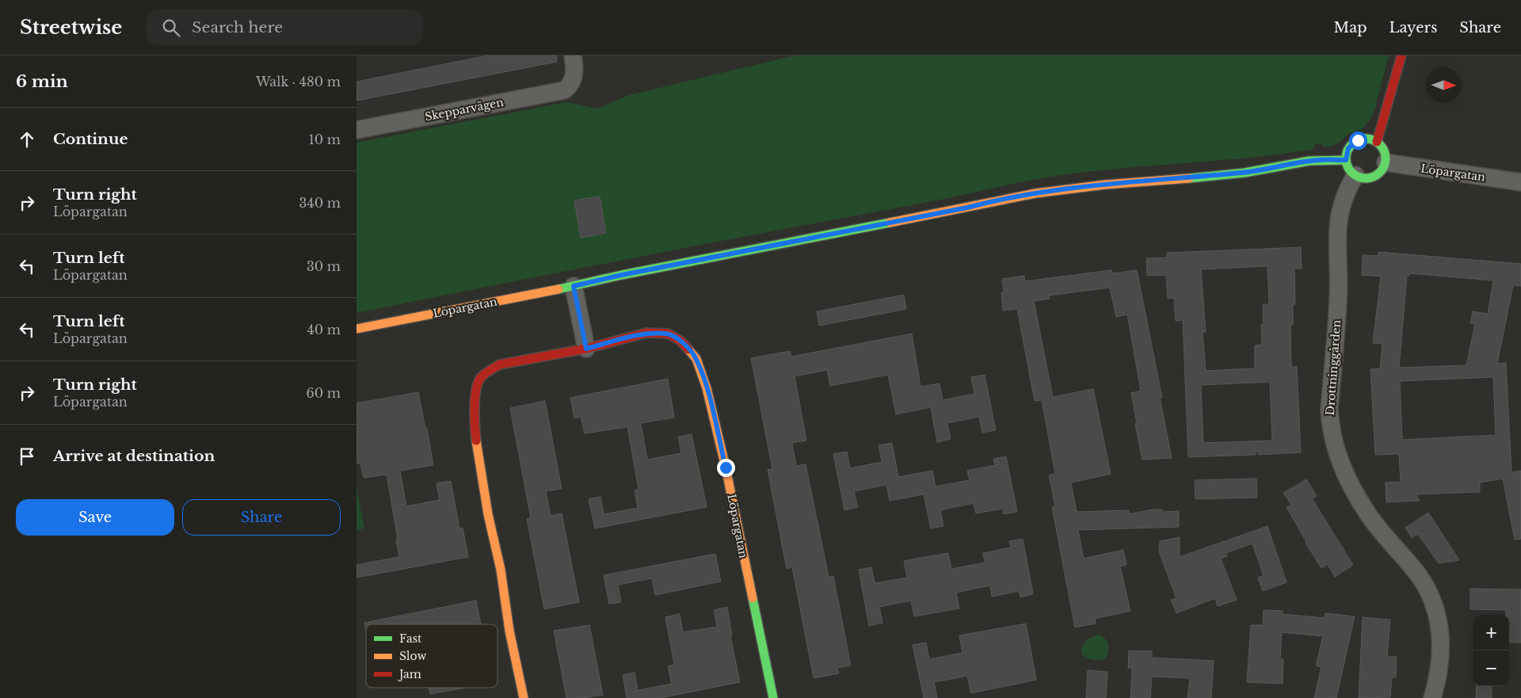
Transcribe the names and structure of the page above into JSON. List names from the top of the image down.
{
  "streets": {
    "street": ["Skepparvägen", "Löpargatan", "Drottninggården"]
  },
  "crossings": [
    ["Löpargatan", "Drottninggården"]
  ],
  "legend": ["Fast", "Slow", "Jam"],
  "north": "right",
  "page": {
    "header": "Streetwise",
    "search": "Search here",
    "nav": ["Map", "Layers", "Share"],
    "heading": ["6 min", "Walk · 480 m"],
    "list": [
      ["Continue", "10 m"],
      ["Turn right", "Löpargatan", "340 m"],
      ["Turn left", "Löpargatan", "30 m"],
      ["Turn left", "Löpargatan", "40 m"],
      ["Turn right", "Löpargatan", "60 m"],
      "Arrive at destination"
    ],
    "buttons": ["Save", "Share"],
    "map_buttons": ["+", "−"]
  }
}
